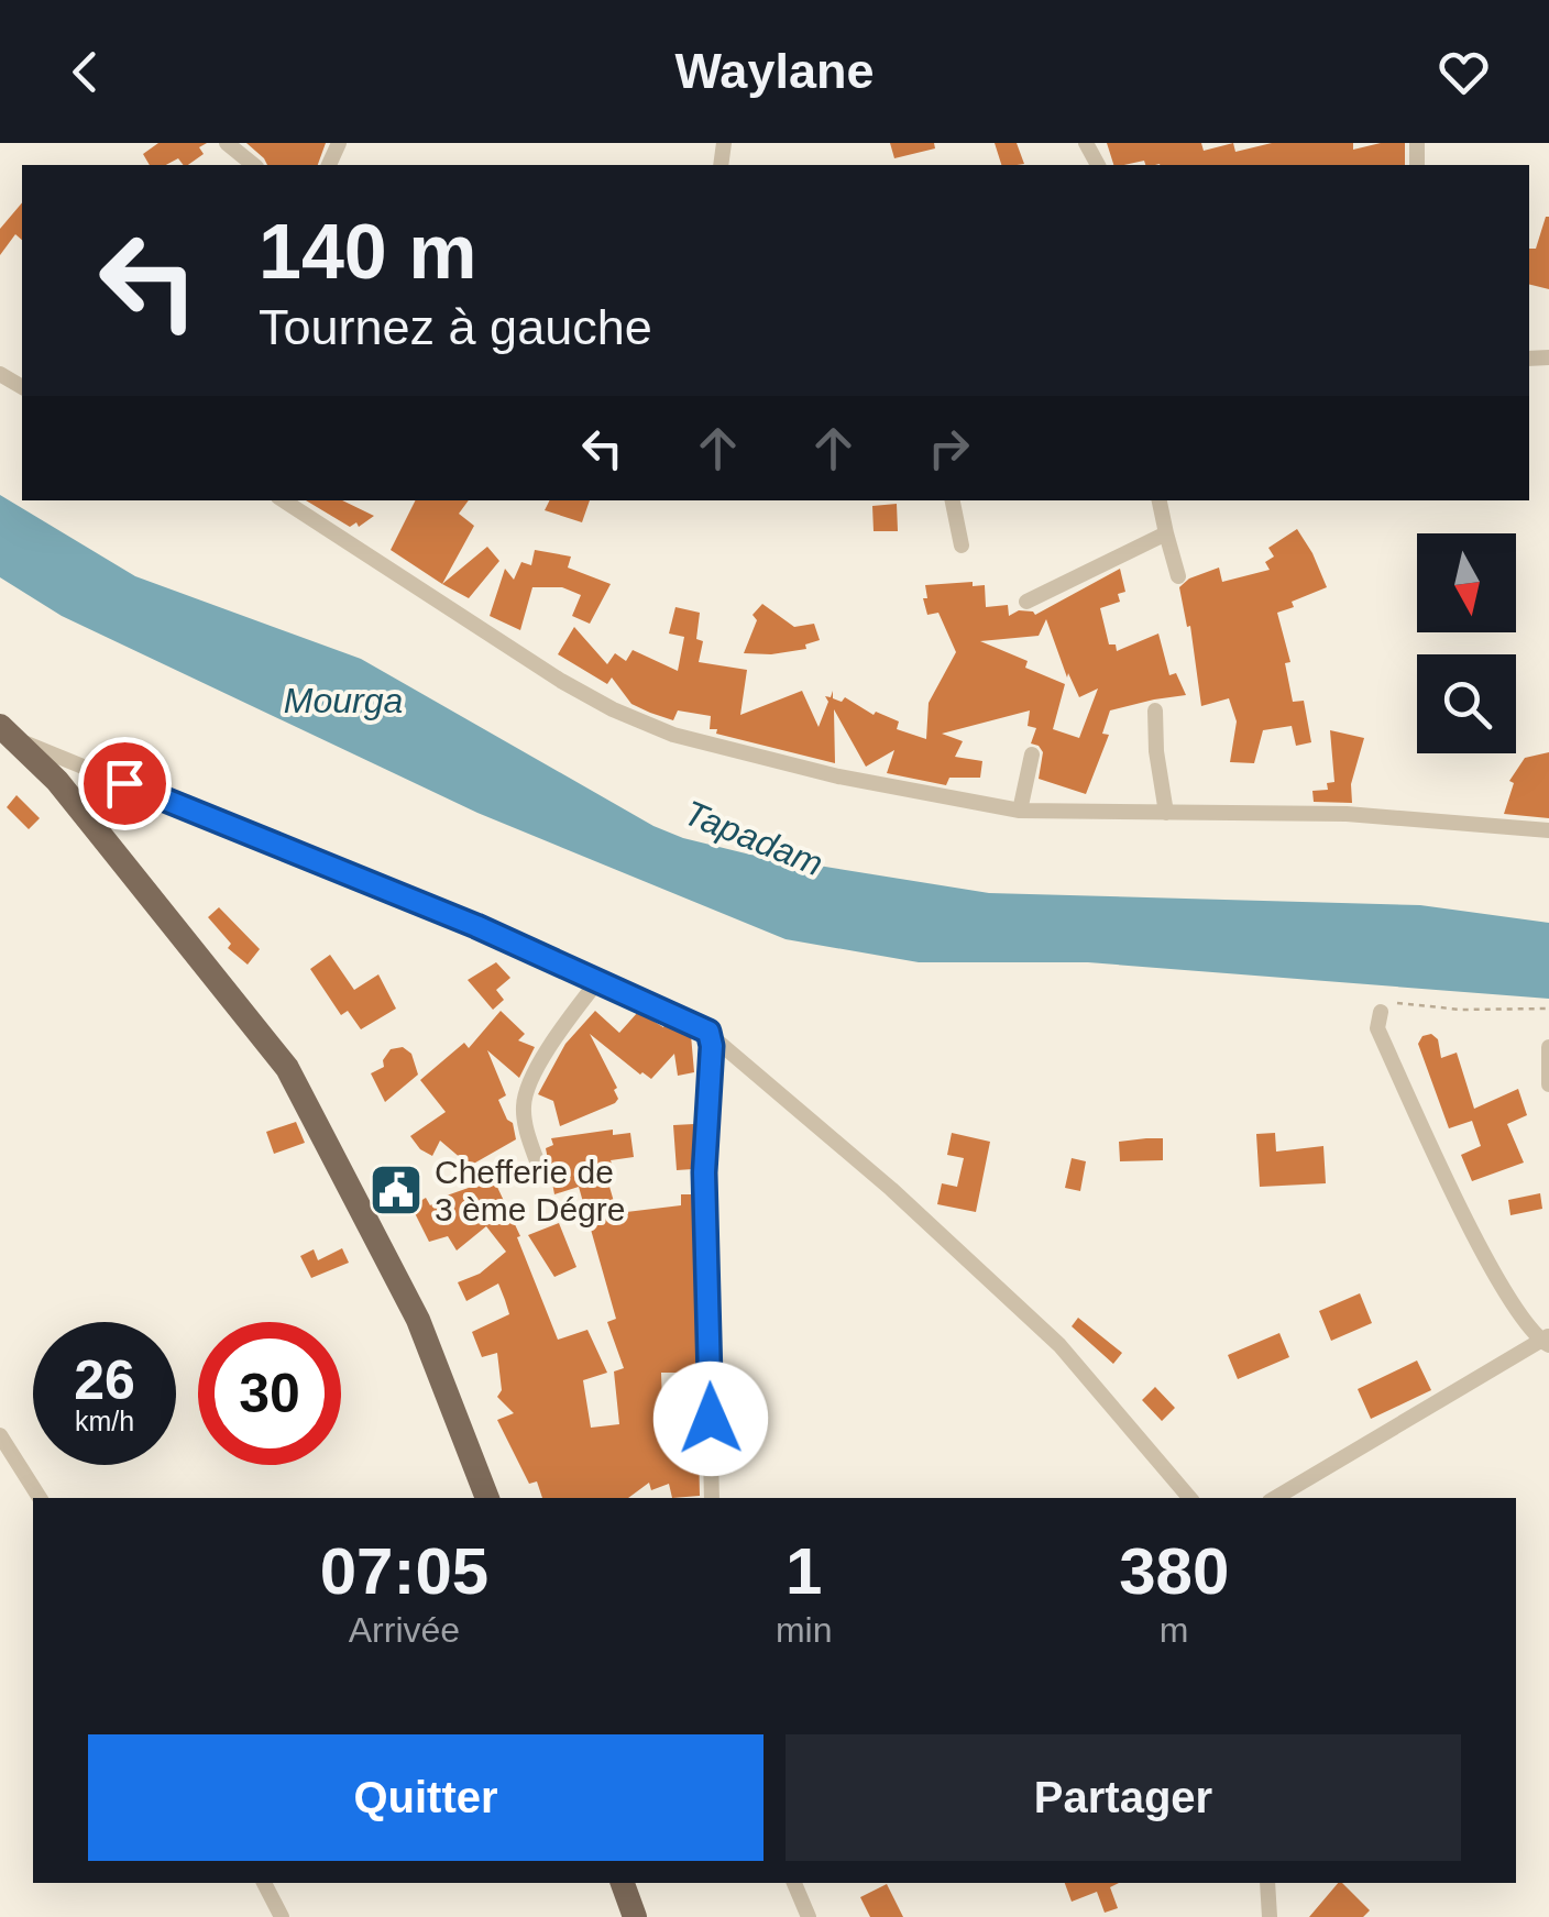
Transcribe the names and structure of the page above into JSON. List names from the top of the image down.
{
  "water": ["Mourga", "Tapadam"],
  "places": {
    "public building": ["Chefferie de 3 ème Dégre"]
  },
  "north": "bottom",
  "page": {
    "header": "Waylane",
    "turn": ["140 m", "Tournez à gauche"],
    "speed": "26 km/h",
    "limit": "30",
    "eta": [
      "07:05",
      "Arrivée",
      "1",
      "min",
      "380",
      "m"
    ],
    "buttons": ["Quitter", "Partager"]
  }
}
